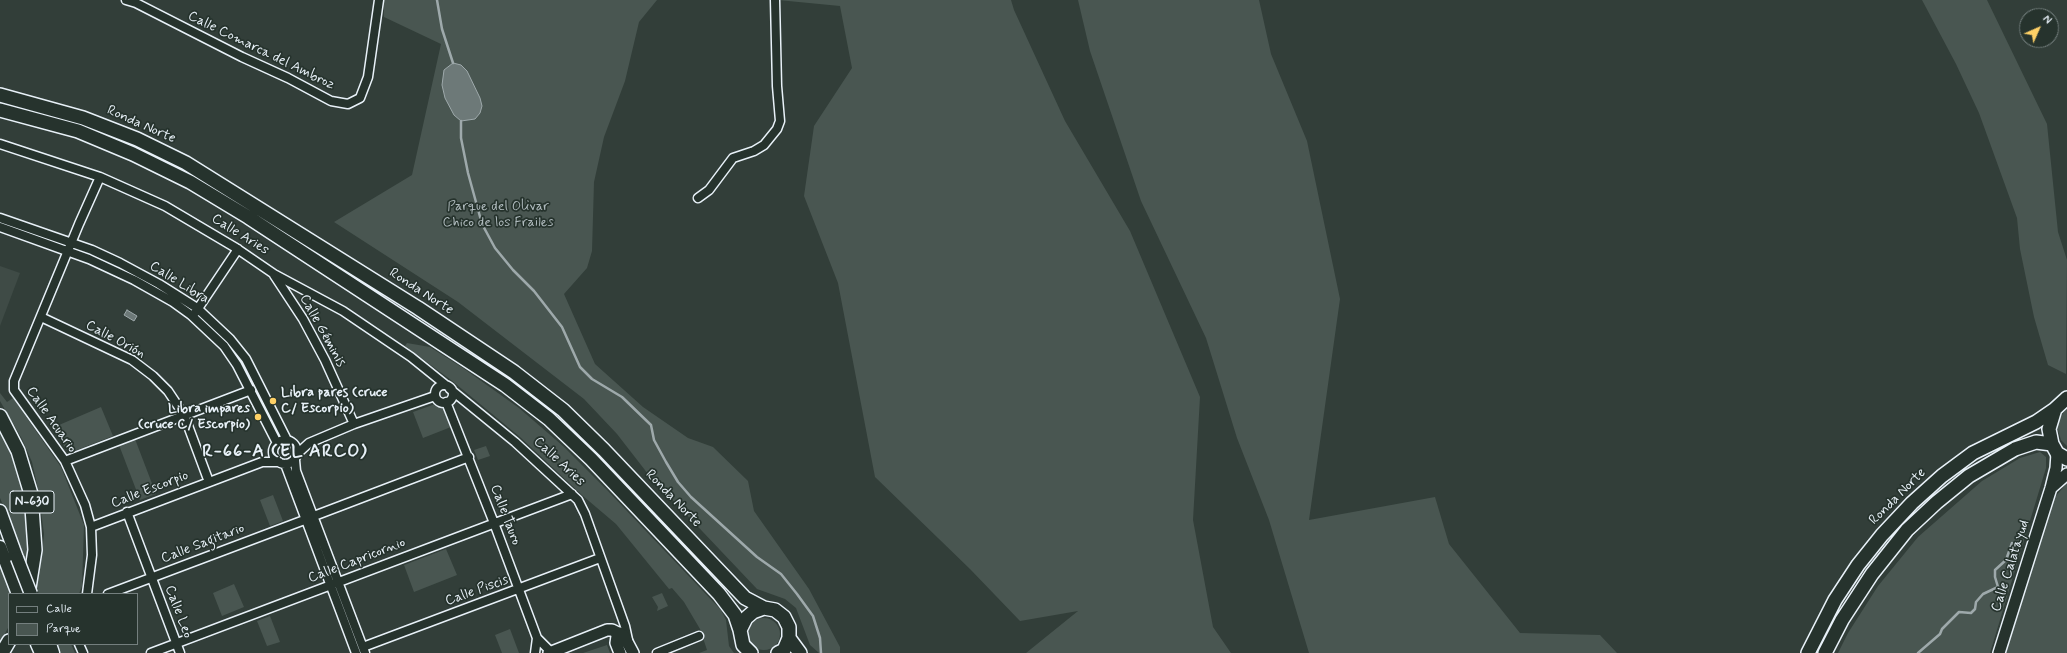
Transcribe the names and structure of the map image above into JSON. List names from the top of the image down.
{
  "streets": {
    "highway": ["Ronda Norte", "N-630"],
    "main road": ["Calle Aries", "Calle Calatayud"],
    "street": [
      "Calle Comarca del Ambroz",
      "Calle Libra",
      "Calle Géminis",
      "Calle Orión",
      "Calle Acuario",
      "Calle Escorpio",
      "Calle Tauro",
      "Calle Sagitario",
      "Calle Capricornio",
      "Calle Piscis",
      "Calle Leo"
    ]
  },
  "crossings": [
    ["Calle Aries", "Calle Géminis"],
    ["Calle Aries", "Calle Acuario"],
    ["Calle Aries", "Calle Tauro"],
    ["Calle Aries", "Calle Capricornio"],
    ["Calle Aries", "Calle Piscis"],
    ["Calle Libra", "Calle Acuario"],
    ["Calle Libra", "Calle Escorpio"],
    ["Calle Orión", "Calle Acuario"],
    ["Calle Orión", "Calle Escorpio"],
    ["Calle Acuario", "Calle Escorpio"],
    ["Calle Escorpio", "Calle Leo"],
    ["Calle Tauro", "Calle Sagitario"],
    ["Calle Tauro", "Calle Capricornio"],
    ["Calle Tauro", "Calle Piscis"],
    ["Calle Sagitario", "Calle Leo"],
    ["Calle Capricornio", "Calle Leo"]
  ],
  "districts": ["R-66-A (EL ARCO)"],
  "parks": ["Parque del Olivar Chico de los Frailes"],
  "places": ["Libra pares (cruce C/ Escorpio)", "Libra impares (cruce C/ Escorpio)"],
  "legend": ["Calle", "Parque"],
  "north": "top right"
}
